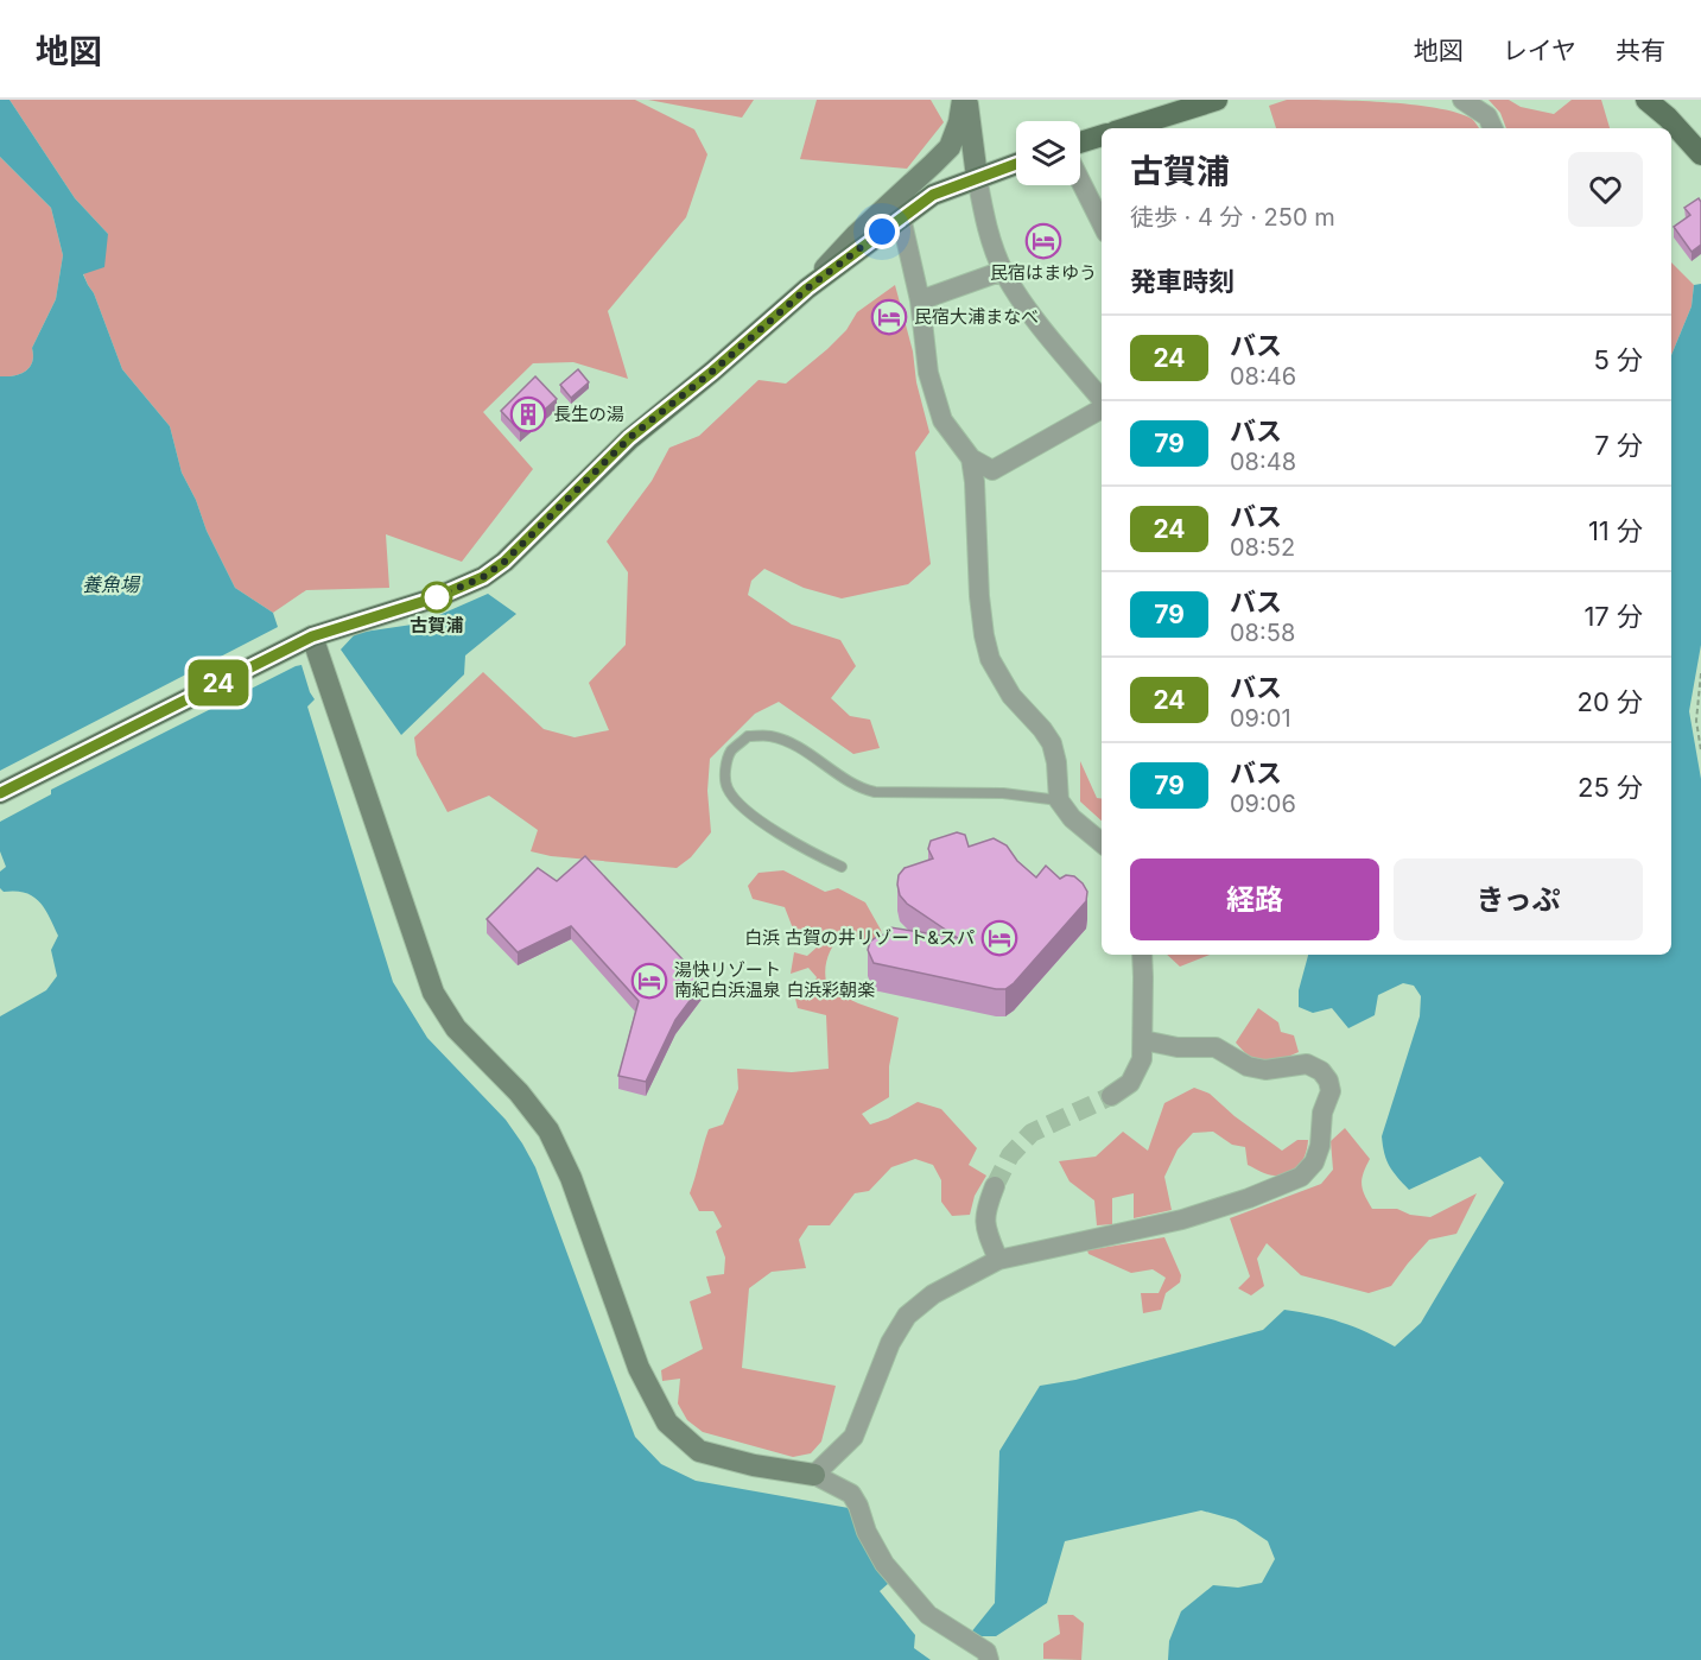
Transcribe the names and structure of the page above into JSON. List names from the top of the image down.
{
  "water": ["養魚場"],
  "places": {
    "hotel": [
      "民宿はまゆう",
      "民宿大浦まなべ",
      "白浜 古賀の井リゾート&スパ",
      "湯快リゾート 南紀白浜温泉 白浜彩朝楽"
    ],
    "building": ["長生の湯"],
    "other": ["古賀浦"]
  },
  "lines": ["bus line 24"],
  "page": {
    "header": "地図",
    "nav": ["地図", "レイヤ", "共有"],
    "on_map": "24",
    "heading": [
      ["古賀浦", "徒歩 · 4 分 · 250 m"],
      "発車時刻"
    ],
    "list": [
      {
        "mark": "24",
        "name": "バス",
        "note": "08:46",
        "value": "5 分"
      },
      {
        "mark": "79",
        "name": "バス",
        "note": "08:48",
        "value": "7 分"
      },
      {
        "mark": "24",
        "name": "バス",
        "note": "08:52",
        "value": "11 分"
      },
      {
        "mark": "79",
        "name": "バス",
        "note": "08:58",
        "value": "17 分"
      },
      {
        "mark": "24",
        "name": "バス",
        "note": "09:01",
        "value": "20 分"
      },
      {
        "mark": "79",
        "name": "バス",
        "note": "09:06",
        "value": "25 分"
      }
    ],
    "buttons": ["経路", "きっぷ"]
  }
}
